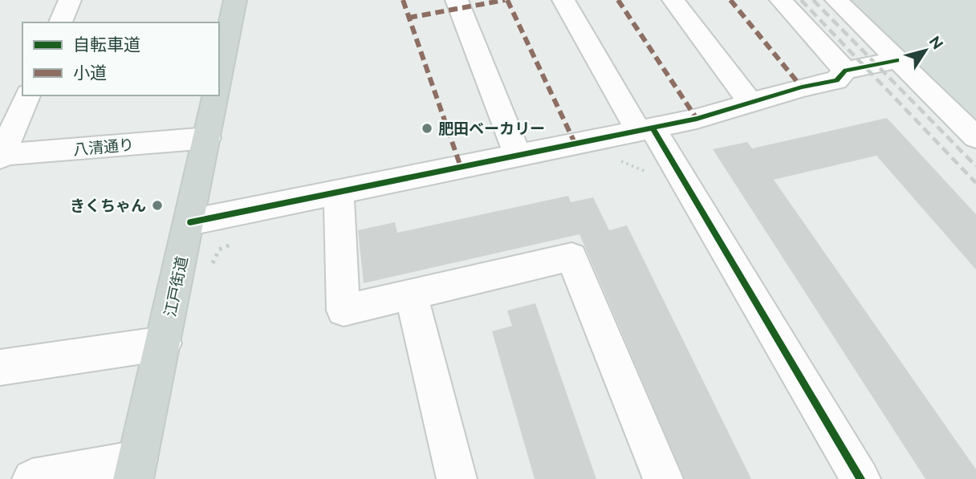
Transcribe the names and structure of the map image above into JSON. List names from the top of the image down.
{
  "streets": {
    "main road": ["江戸街道"],
    "street": ["八清通り"]
  },
  "crossings": [
    ["八清通り", "江戸街道"]
  ],
  "places": ["肥田ベーカリー", "きくちゃん"],
  "legend": ["自転車道", "小道"],
  "north": "top right"
}
